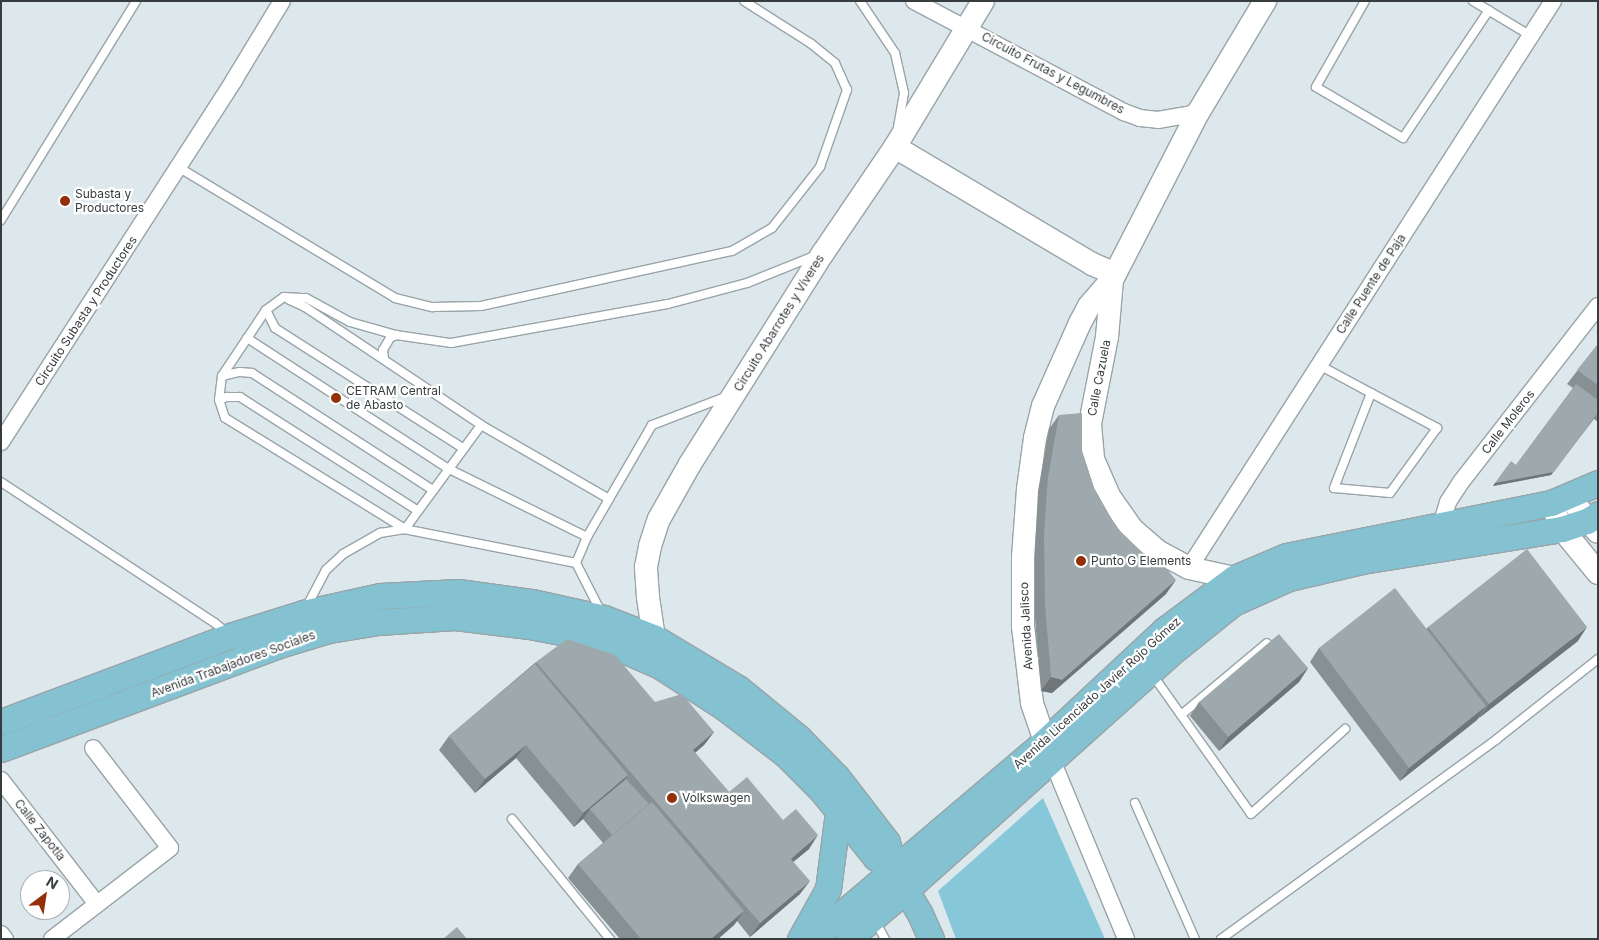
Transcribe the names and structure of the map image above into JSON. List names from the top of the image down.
{
  "streets": {
    "main road": [
      "Circuito Abarrotes y Víveres",
      "Calle Cazuela",
      "Avenida Jalisco",
      "Avenida Trabajadores Sociales",
      "Avenida Licenciado Javier Rojo Gómez"
    ],
    "street": [
      "Circuito Frutas y Legumbres",
      "Calle Puente de Paja",
      "Circuito Subasta y Productores",
      "Calle Moleros",
      "Calle Zapotla"
    ]
  },
  "crossings": [
    ["Circuito Frutas y Legumbres", "Circuito Abarrotes y Víveres"],
    ["Circuito Frutas y Legumbres", "Calle Cazuela"],
    ["Calle Puente de Paja", "Calle Cazuela"],
    ["Circuito Abarrotes y Víveres", "Avenida Trabajadores Sociales"],
    ["Calle Cazuela", "Avenida Jalisco"],
    ["Calle Cazuela", "Avenida Licenciado Javier Rojo Gómez"],
    ["Calle Moleros", "Avenida Licenciado Javier Rojo Gómez"],
    ["Avenida Jalisco", "Avenida Licenciado Javier Rojo Gómez"],
    ["Avenida Trabajadores Sociales", "Avenida Licenciado Javier Rojo Gómez"]
  ],
  "places": [
    "Subasta y Productores",
    "CETRAM Central de Abasto",
    "Punto G Elements",
    "Volkswagen"
  ],
  "north": "top right"
}
